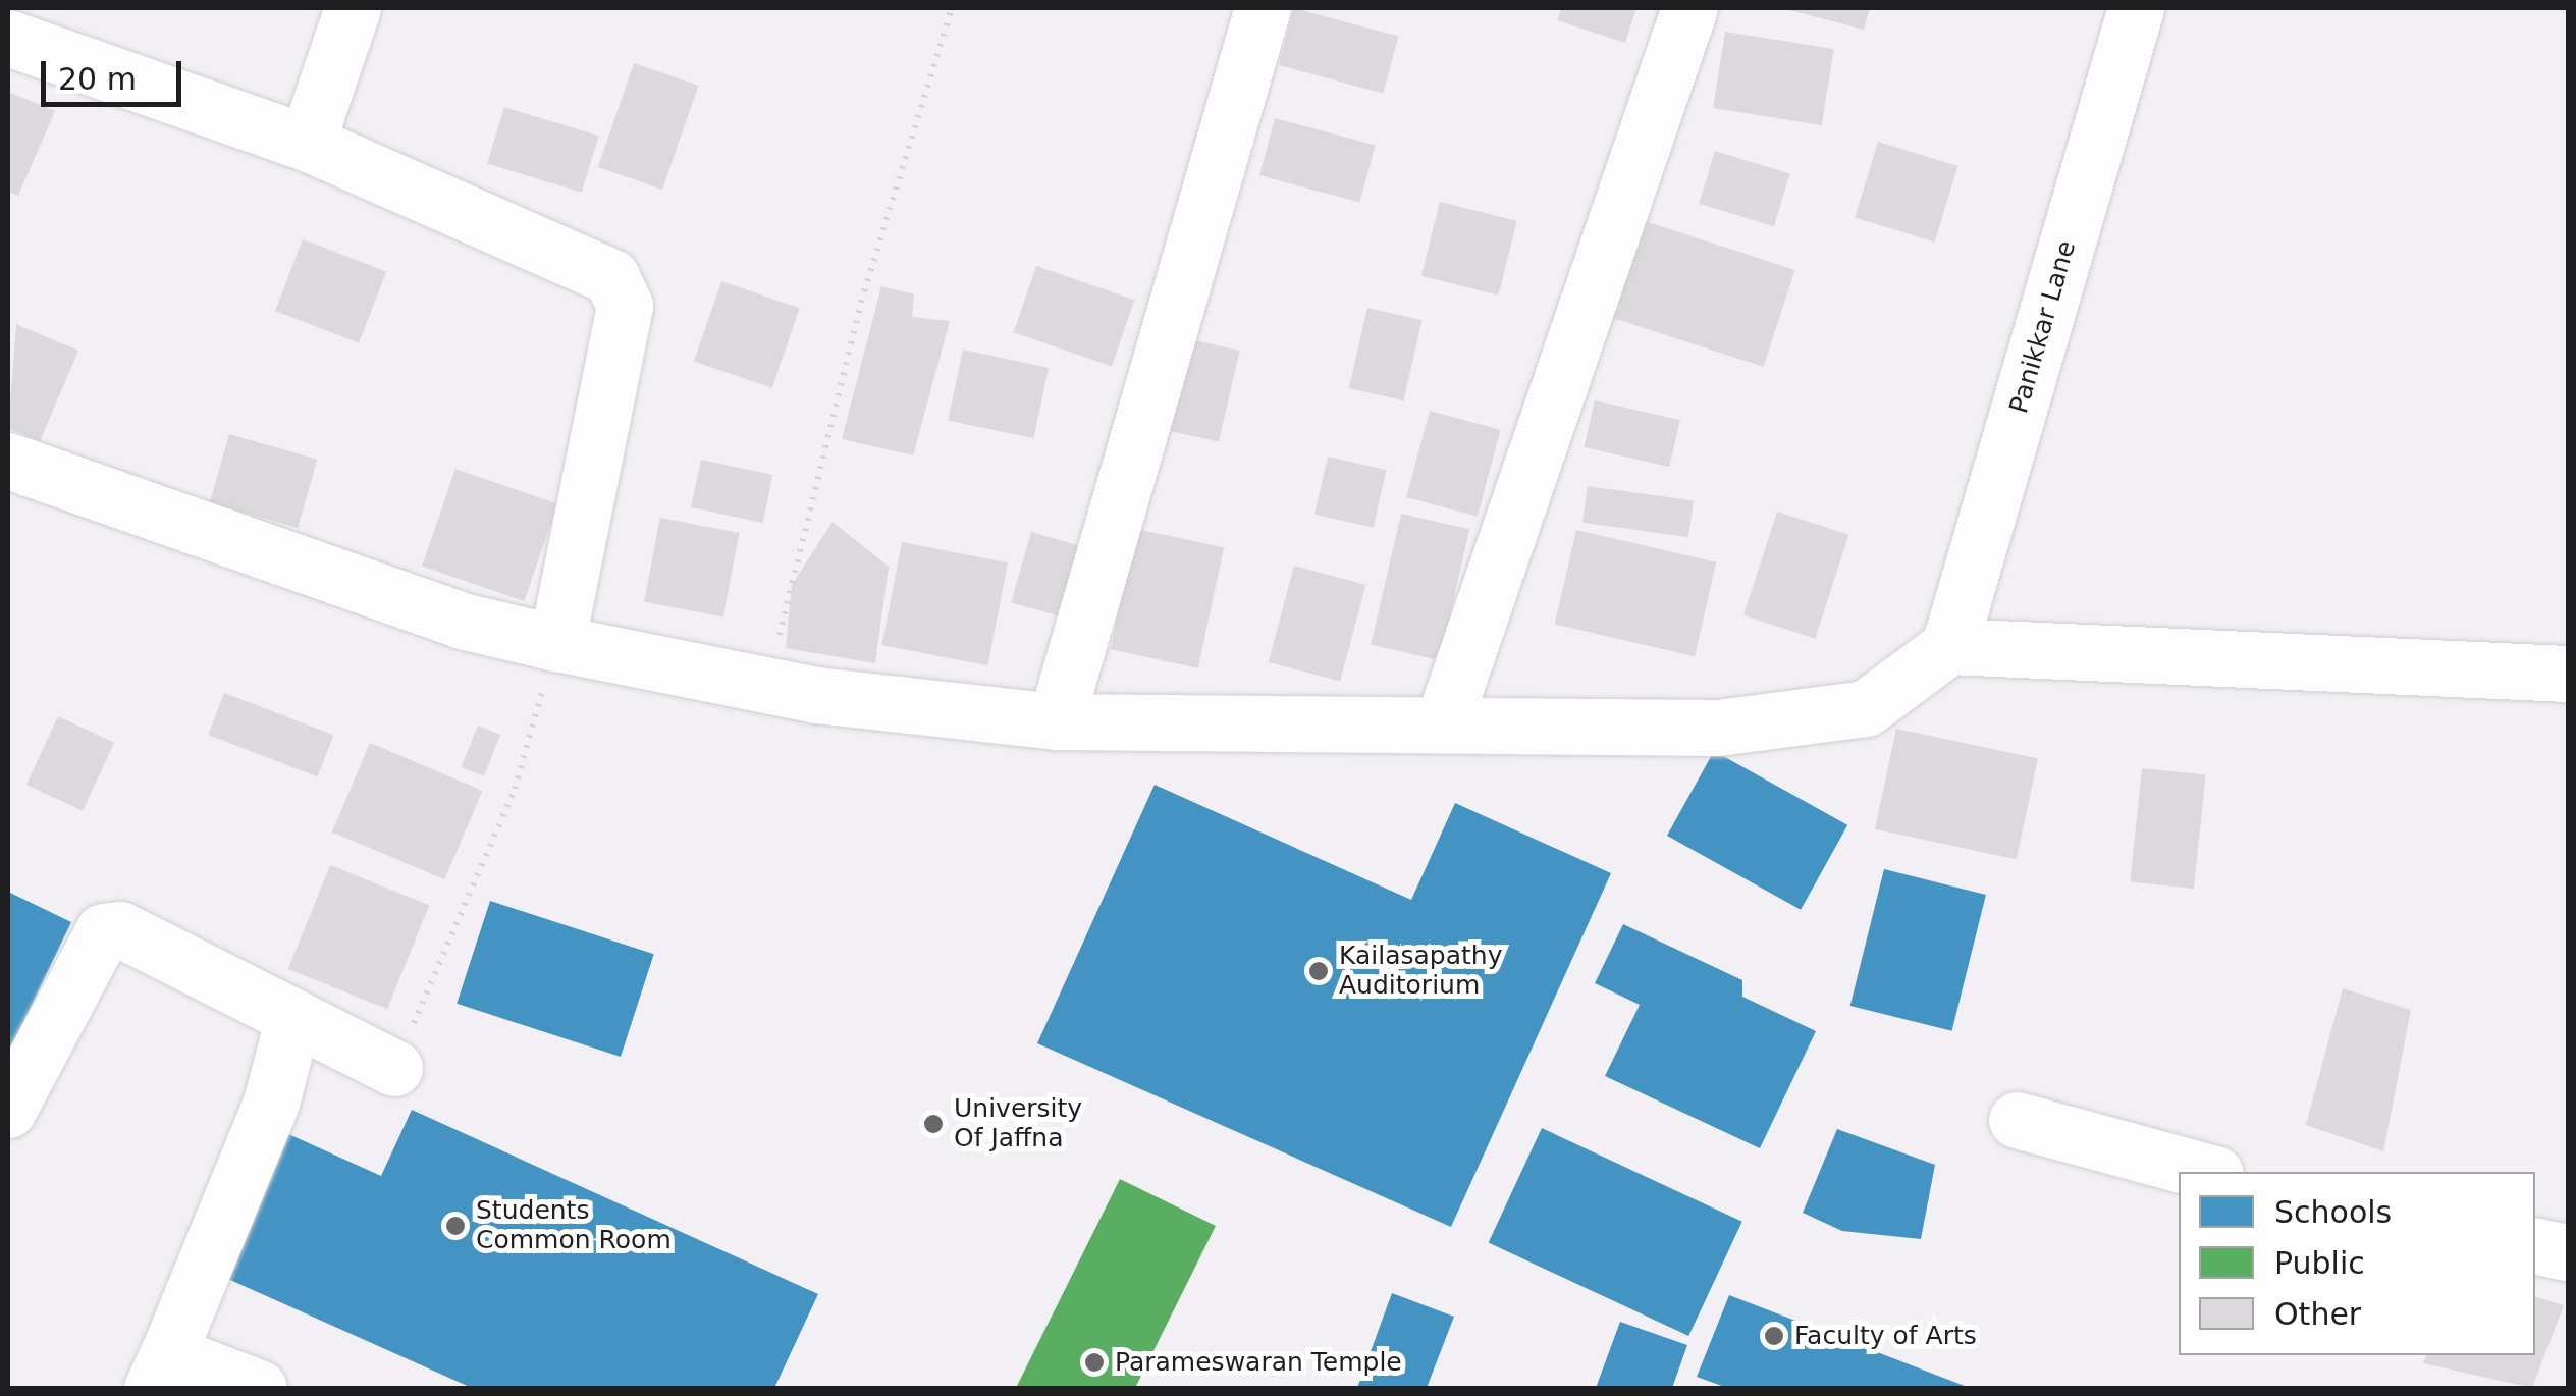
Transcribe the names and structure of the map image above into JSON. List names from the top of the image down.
{
  "streets": {
    "street": ["Panikkar Lane"]
  },
  "places": [
    "Kailasapathy Auditorium",
    "University Of Jaffna",
    "Students Common Room",
    "Faculty of Arts",
    "Parameswaran Temple"
  ],
  "legend": ["Schools", "Public", "Other"],
  "scale_bar": "20 m"
}
